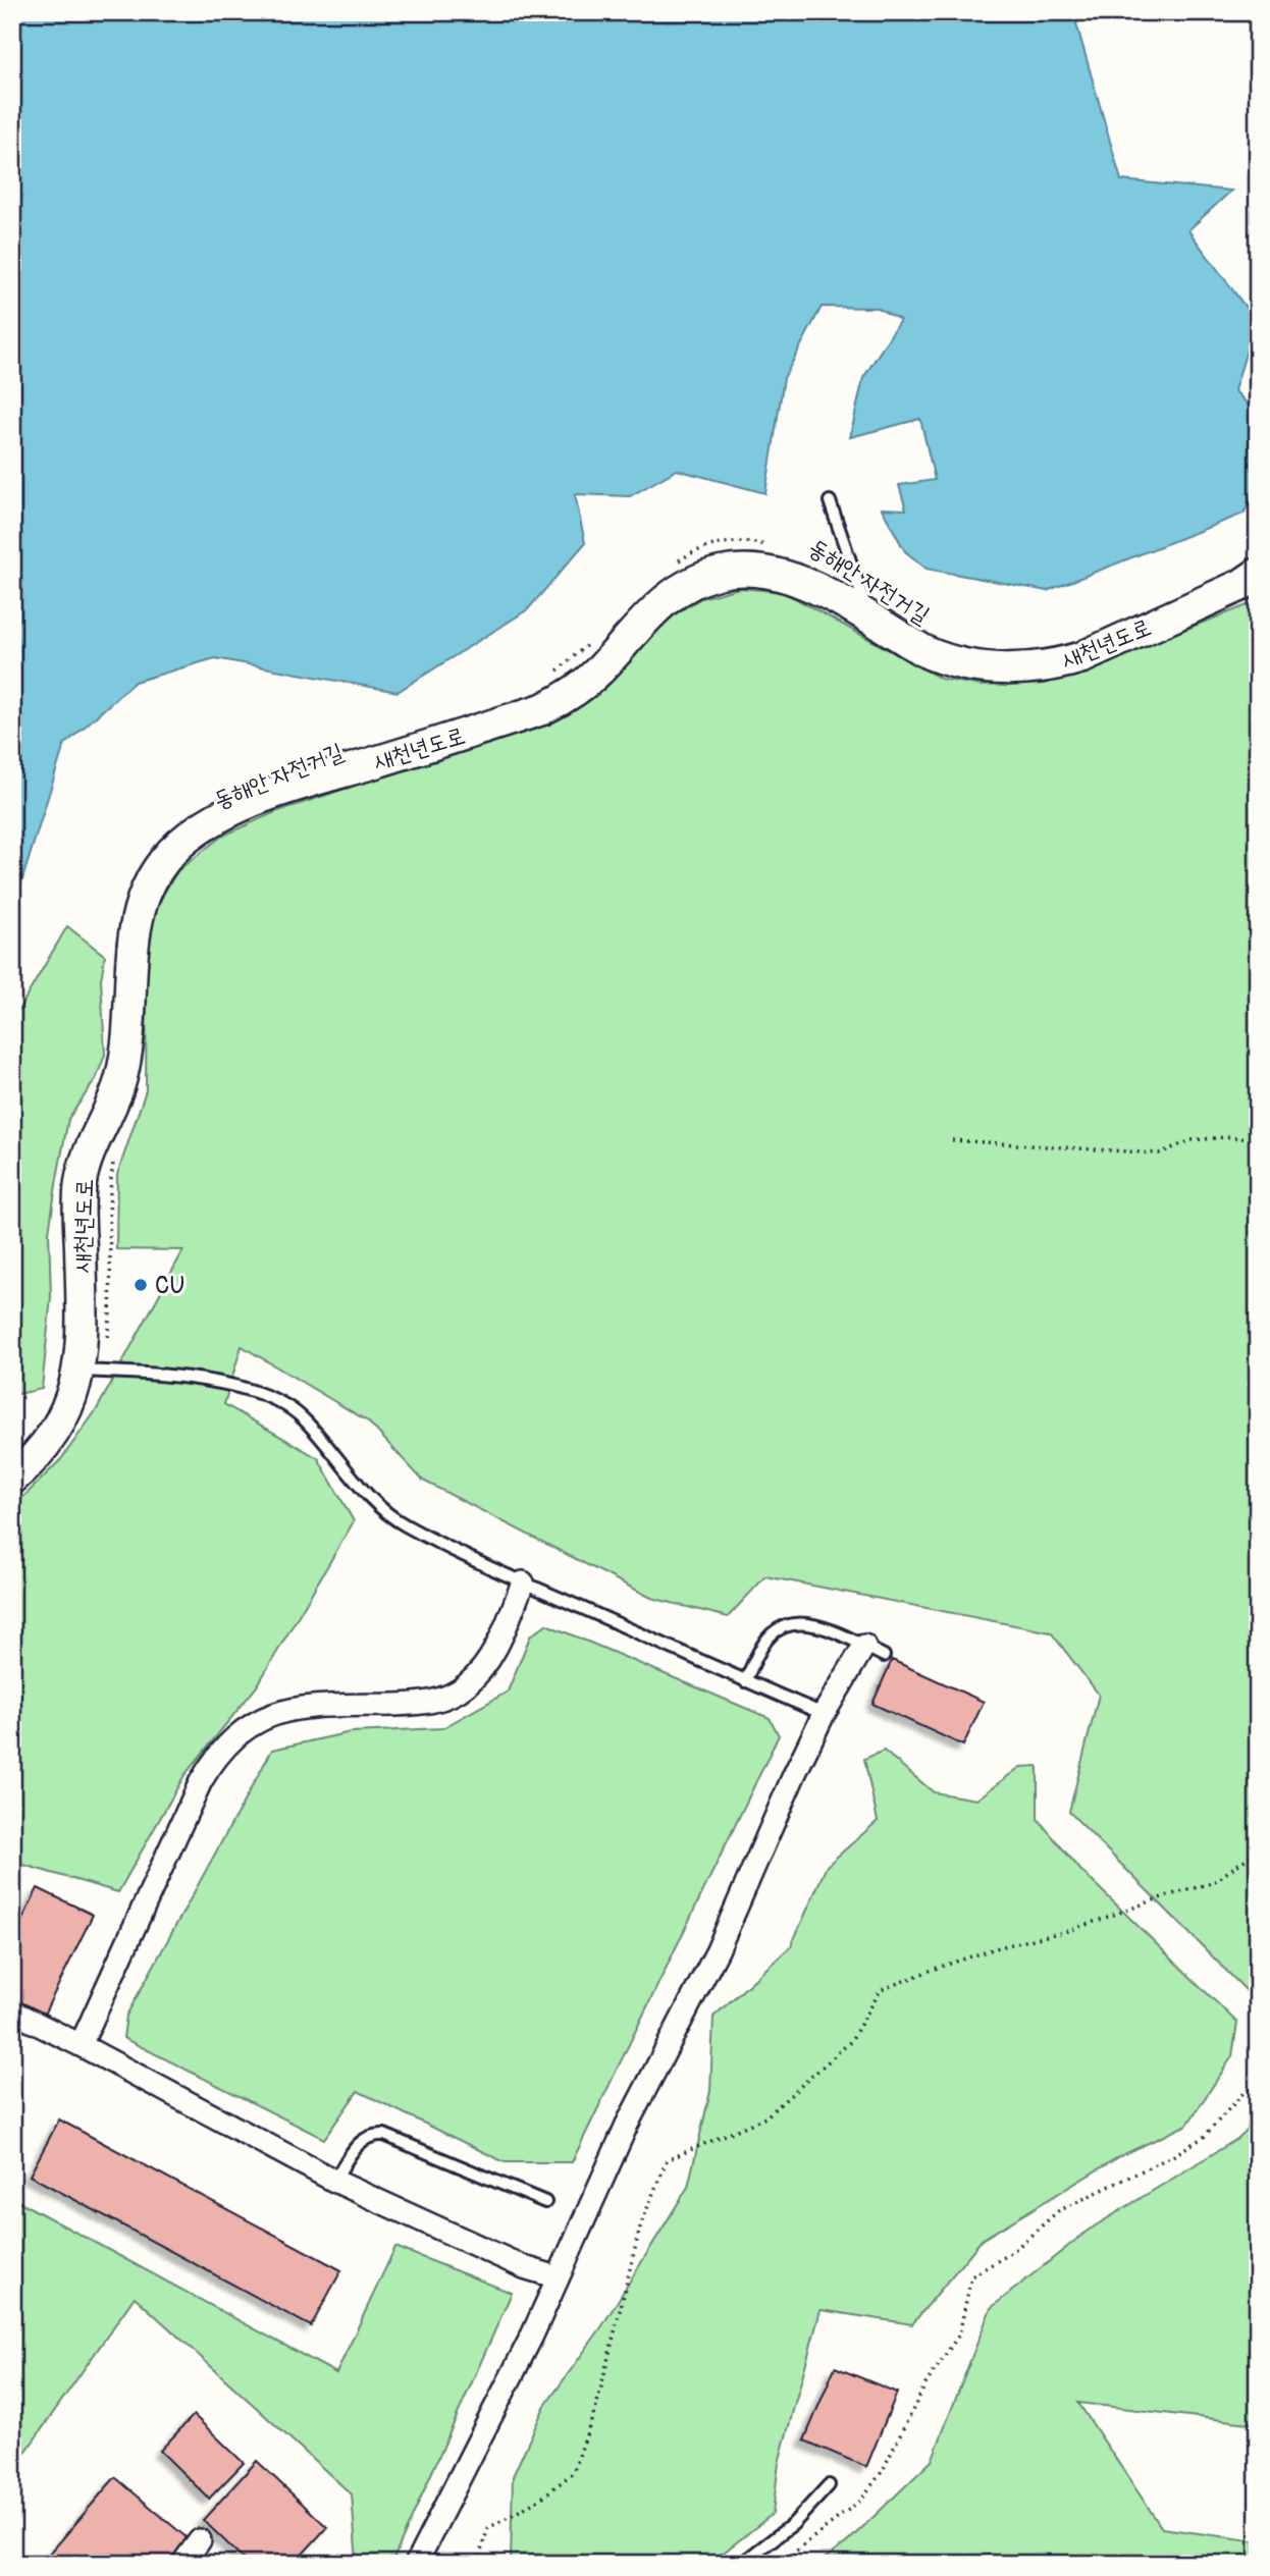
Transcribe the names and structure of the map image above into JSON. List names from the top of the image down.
{
  "streets": {
    "street": ["새천년도로"],
    "path": ["동해안 자전거길"]
  },
  "places": ["CU"]
}
